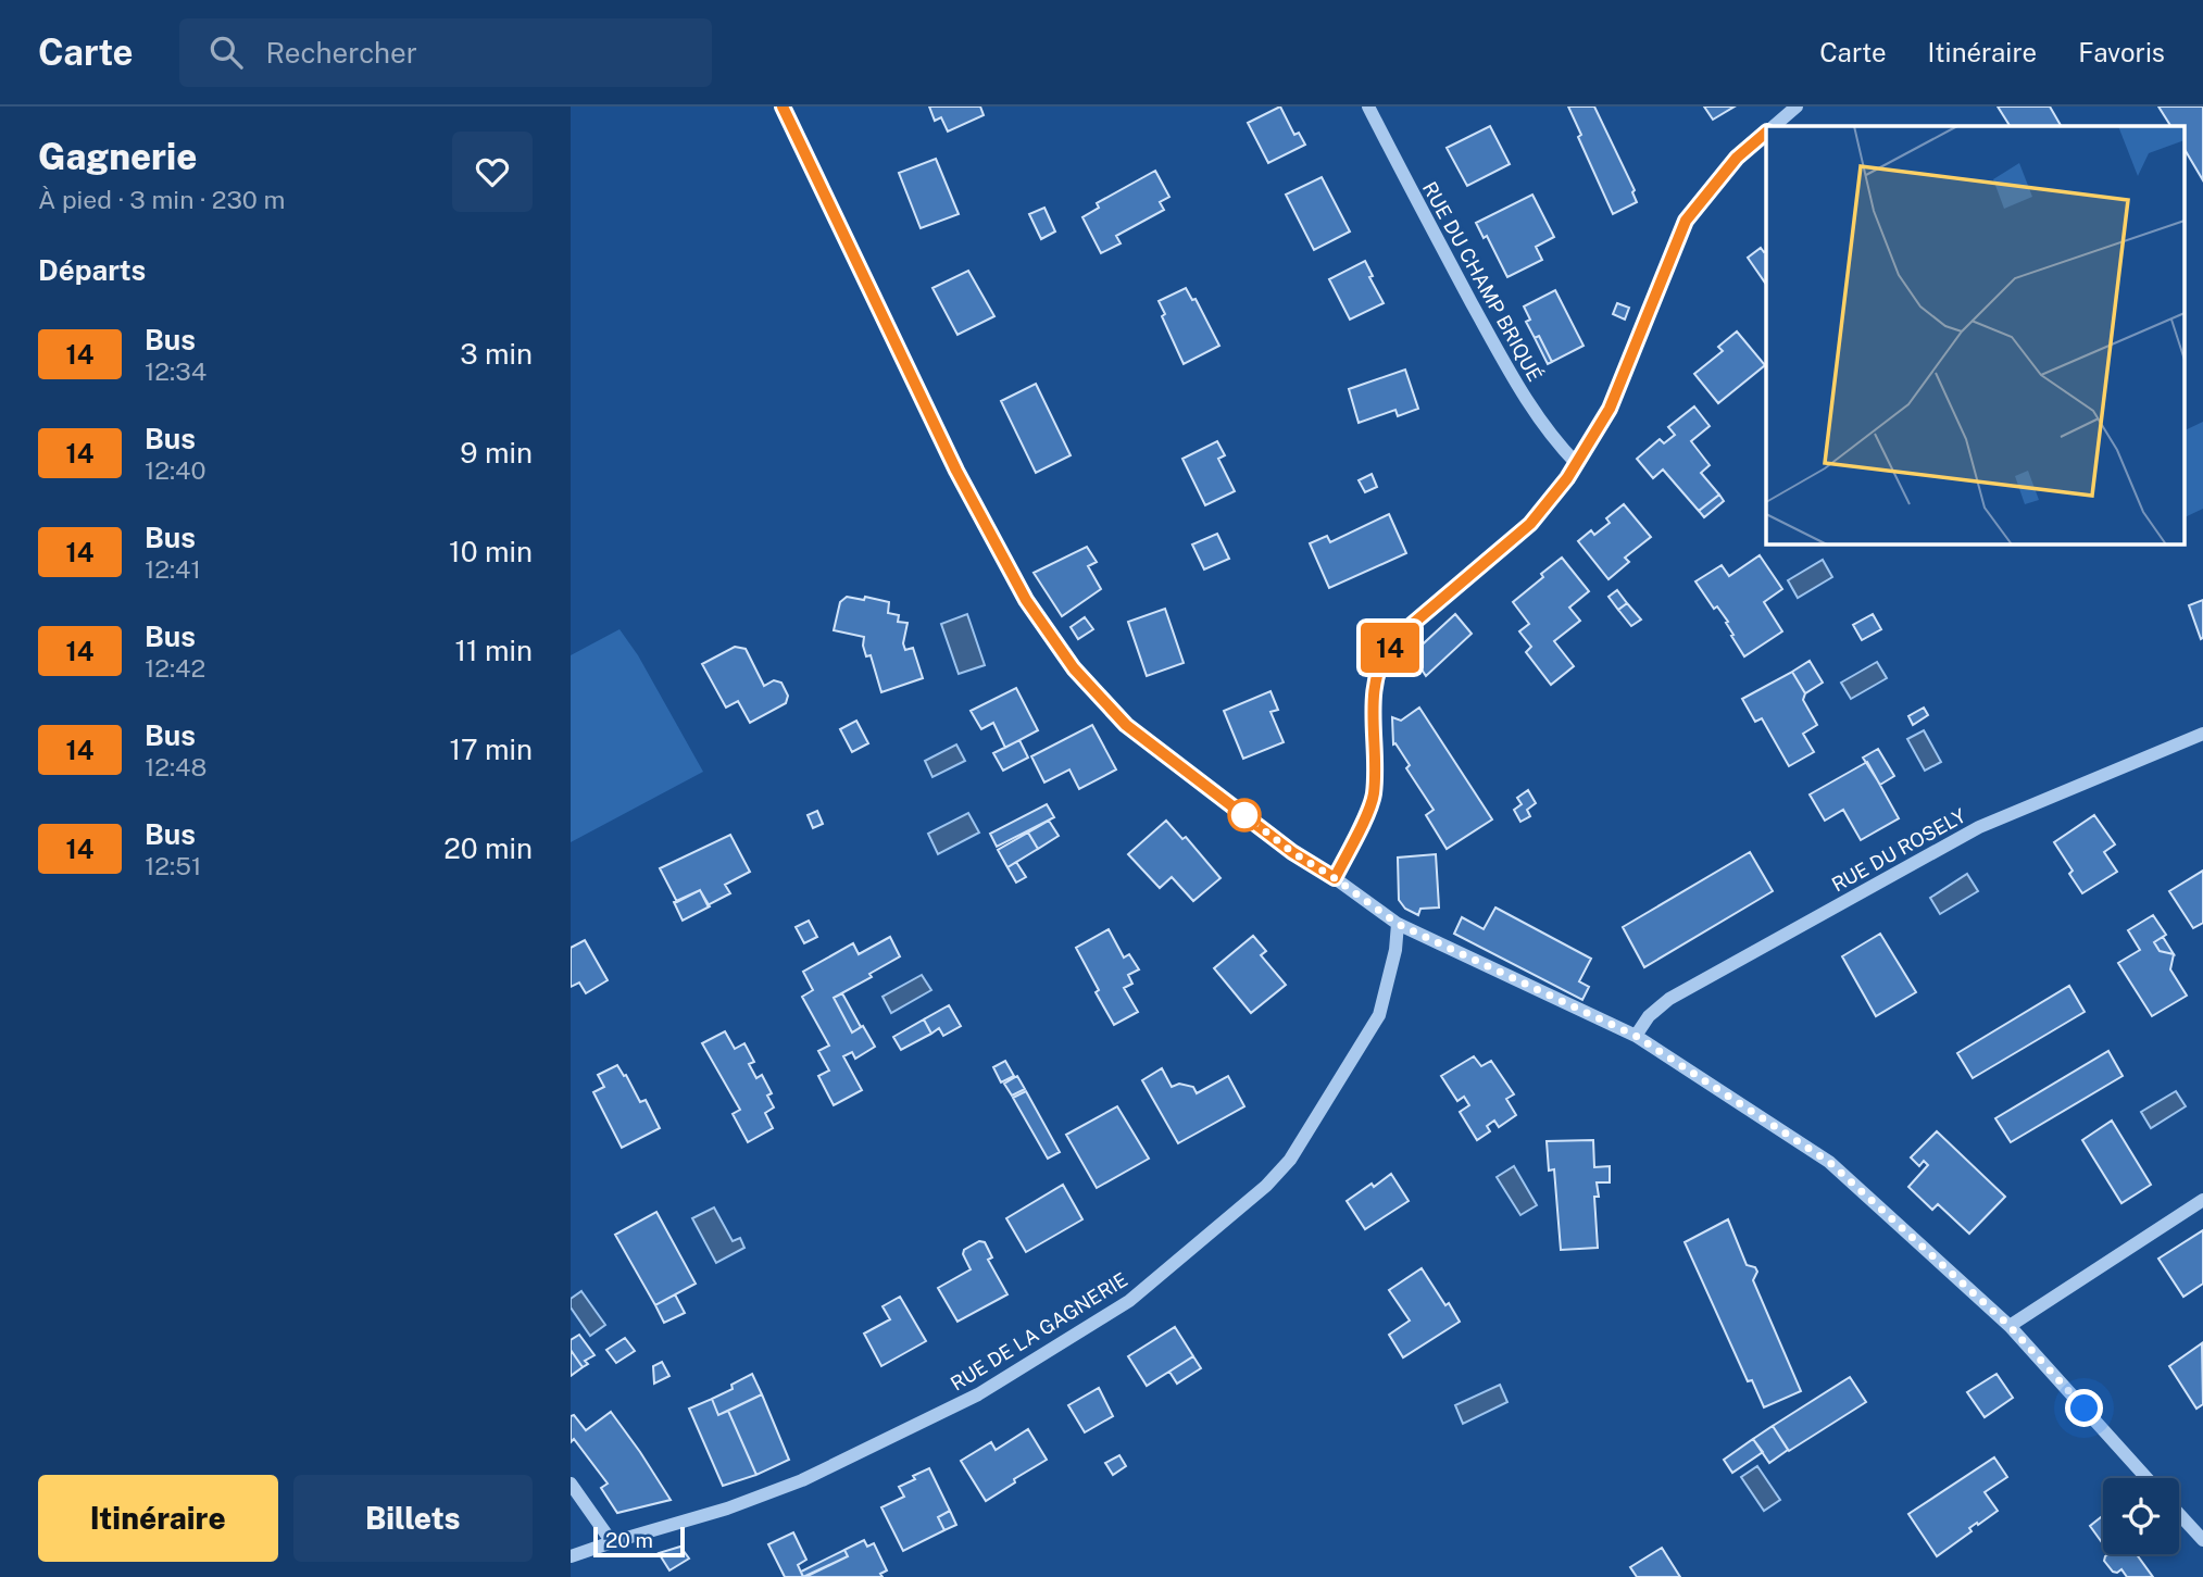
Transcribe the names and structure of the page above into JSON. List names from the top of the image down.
{
  "streets": {
    "street": ["RUE DU CHAMP BRIQUÉ", "RUE DU ROSELY", "RUE DE LA GAGNERIE"]
  },
  "lines": ["bus line 14"],
  "scale_bar": "20 m",
  "page": {
    "header": "Carte",
    "search": "Rechercher",
    "nav": ["Carte", "Itinéraire", "Favoris"],
    "heading": [
      ["Gagnerie", "À pied · 3 min · 230 m"],
      "Départs"
    ],
    "on_map": "14",
    "list": [
      {
        "mark": "14",
        "name": "Bus",
        "note": "12:34",
        "value": "3 min"
      },
      {
        "mark": "14",
        "name": "Bus",
        "note": "12:40",
        "value": "9 min"
      },
      {
        "mark": "14",
        "name": "Bus",
        "note": "12:41",
        "value": "10 min"
      },
      {
        "mark": "14",
        "name": "Bus",
        "note": "12:42",
        "value": "11 min"
      },
      {
        "mark": "14",
        "name": "Bus",
        "note": "12:48",
        "value": "17 min"
      },
      {
        "mark": "14",
        "name": "Bus",
        "note": "12:51",
        "value": "20 min"
      }
    ],
    "buttons": ["Itinéraire", "Billets"],
    "scale": "20 m"
  }
}
